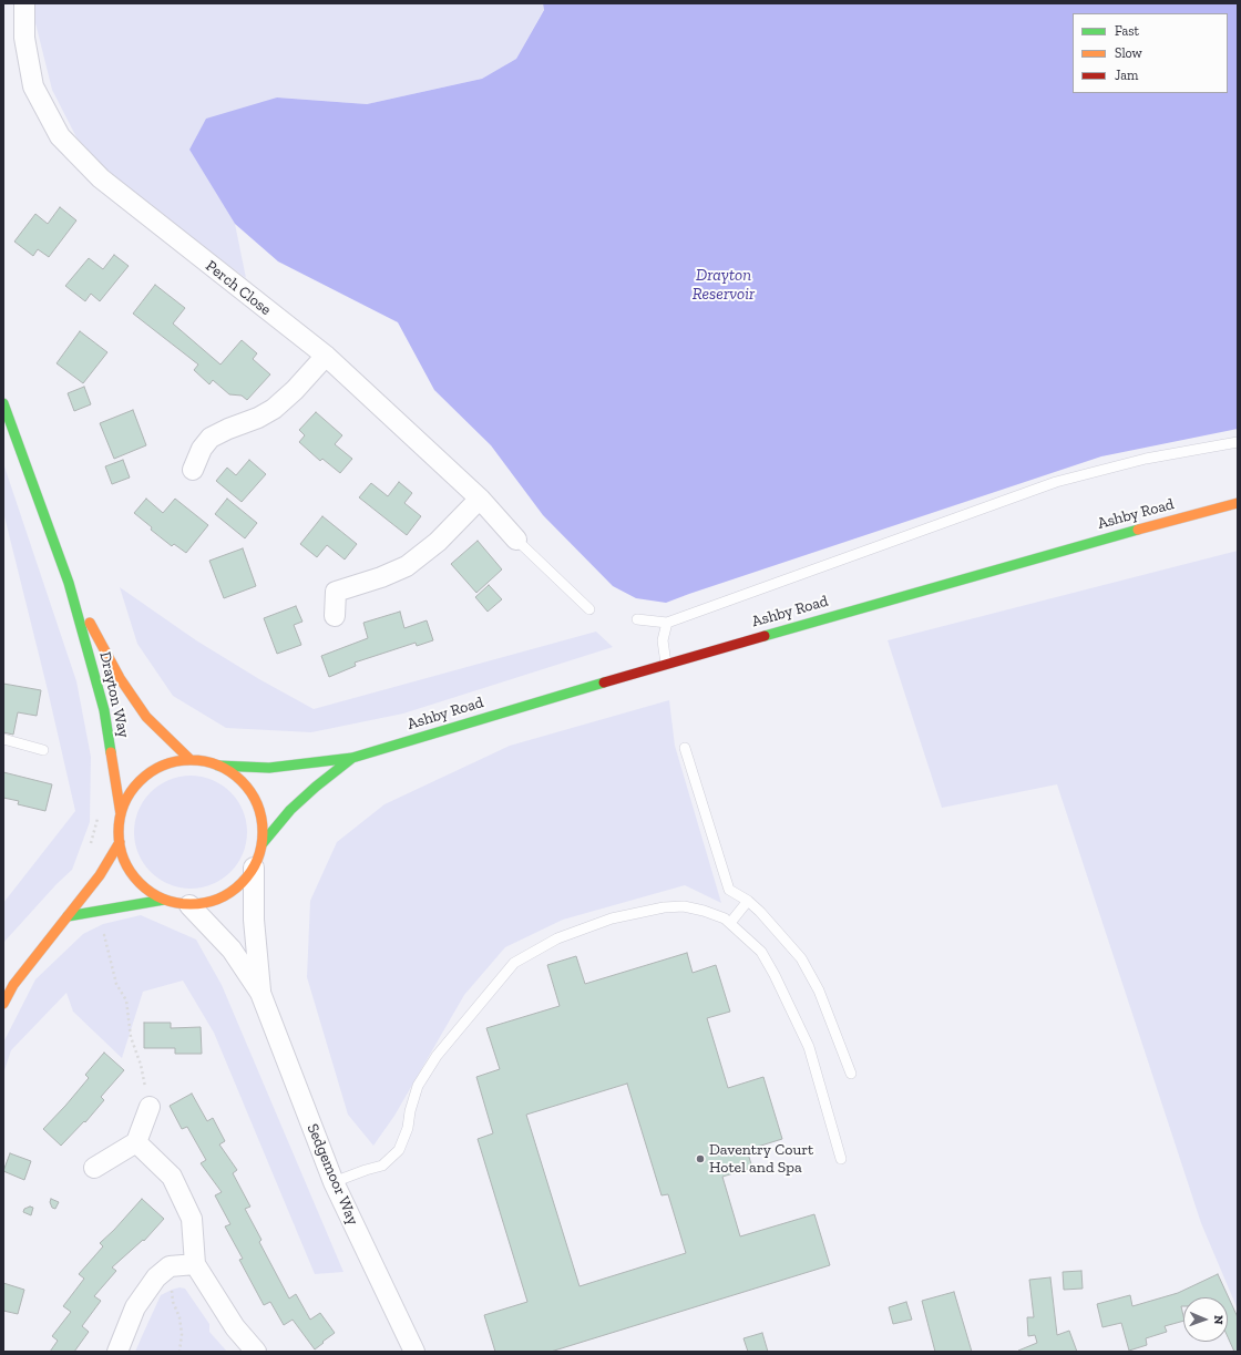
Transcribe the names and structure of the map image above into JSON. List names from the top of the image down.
{
  "streets": {
    "main road": ["Ashby Road", "Drayton Way"],
    "street": ["Perch Close", "Sedgemoor Way"]
  },
  "crossings": [
    ["Ashby Road", "Drayton Way"],
    ["Ashby Road", "Sedgemoor Way"],
    ["Drayton Way", "Sedgemoor Way"]
  ],
  "water": ["Drayton Reservoir"],
  "places": ["Daventry Court Hotel and Spa"],
  "legend": ["Fast", "Slow", "Jam"],
  "north": "right"
}
